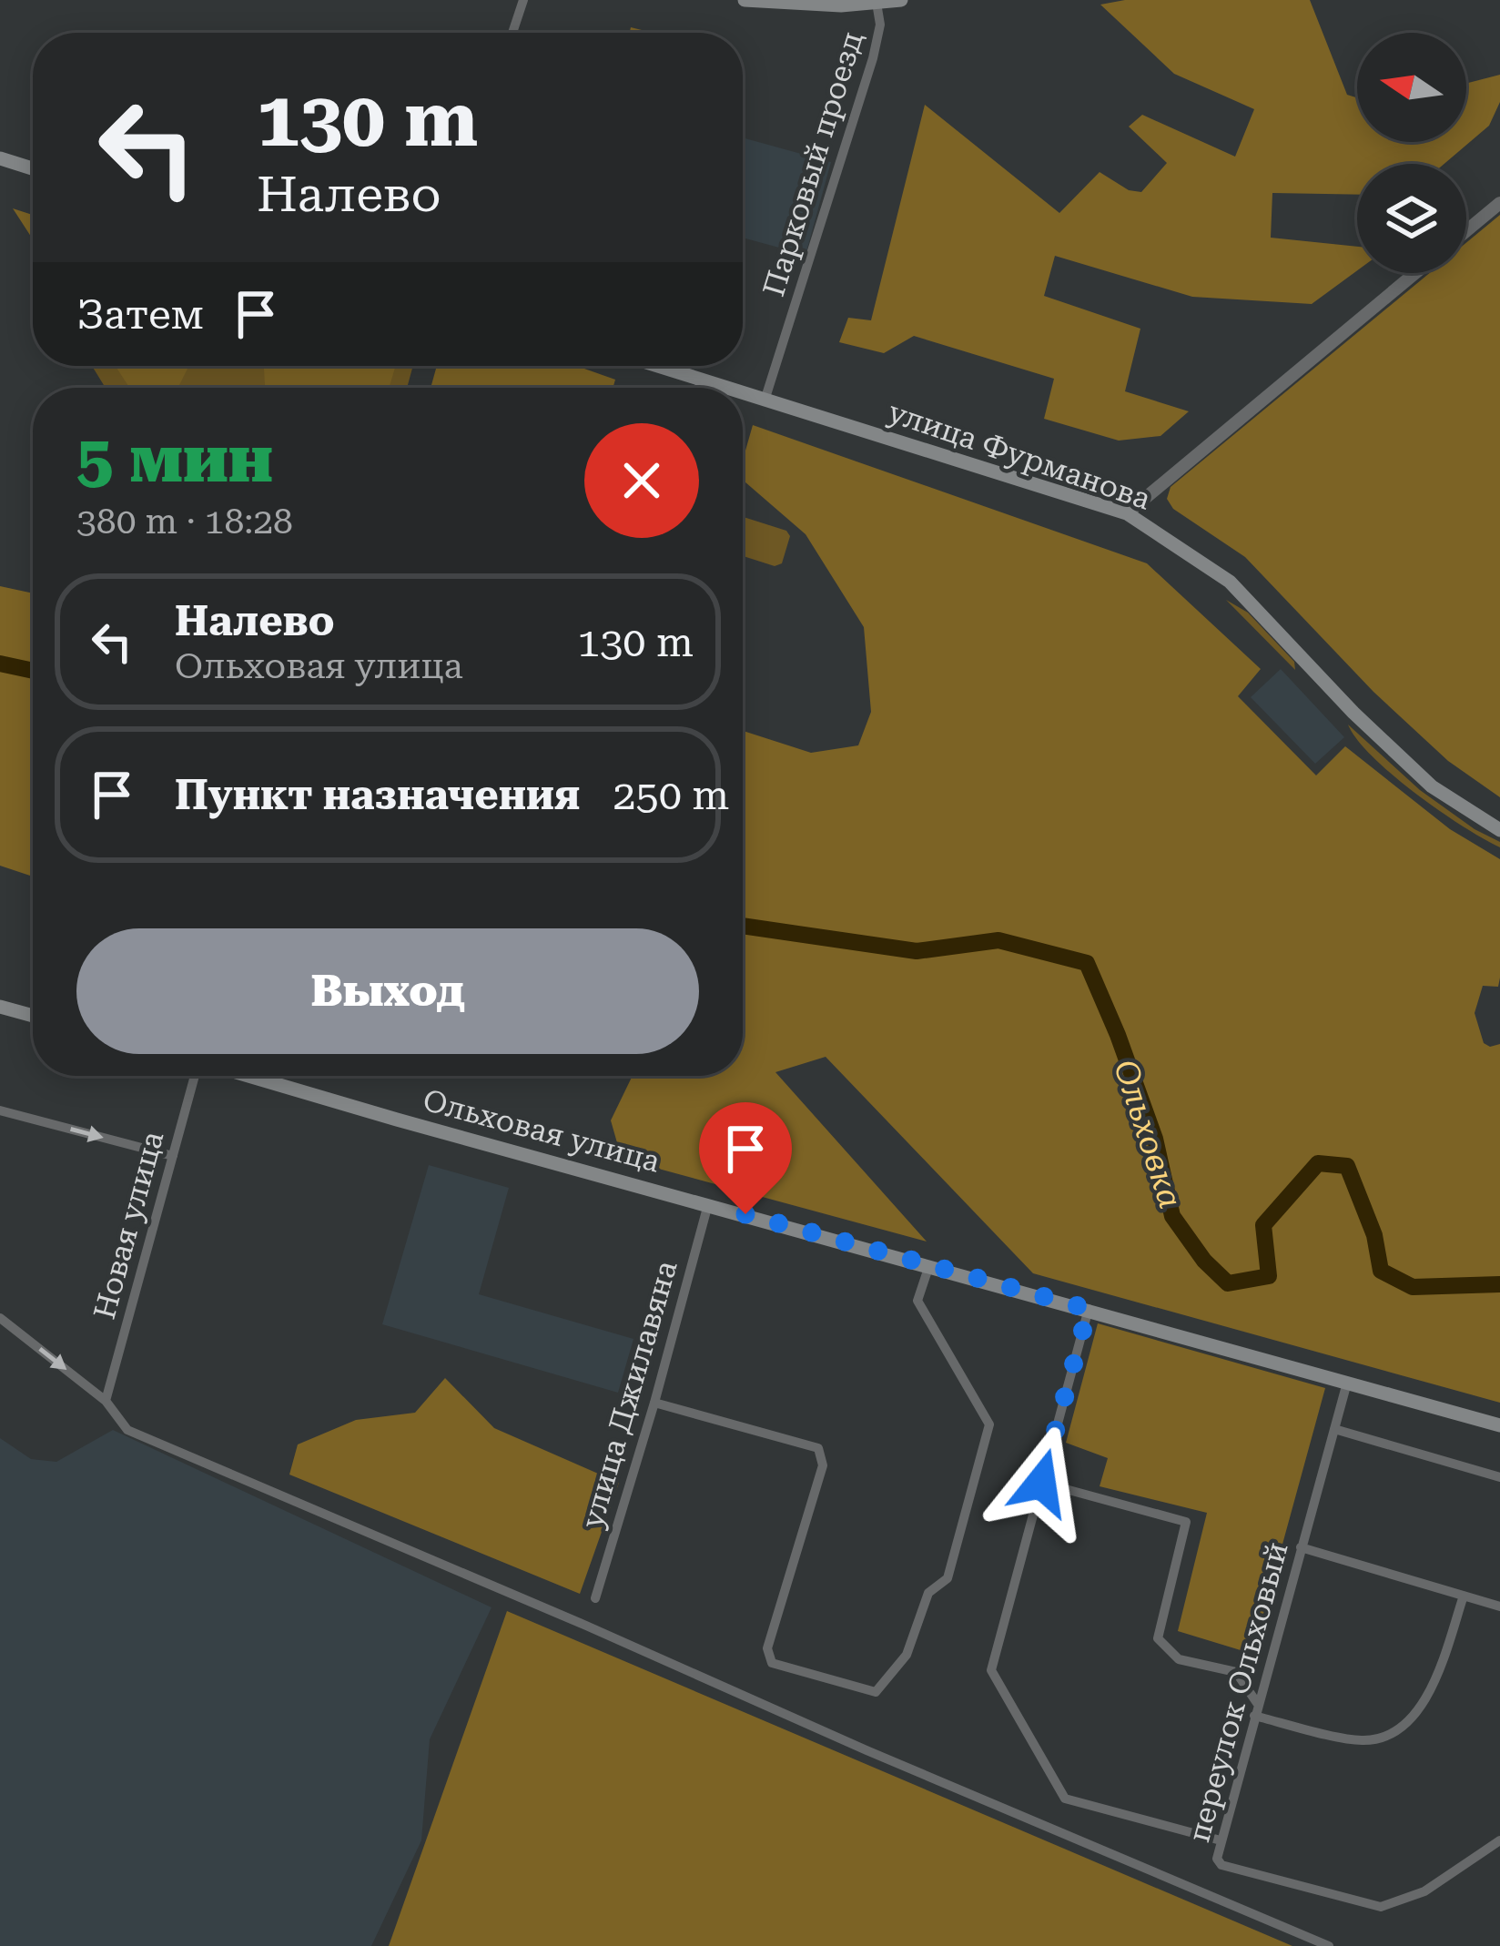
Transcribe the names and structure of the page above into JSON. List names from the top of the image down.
{
  "streets": {
    "main road": ["улица Фурманова", "Ольховая улица"],
    "street": [
      "Парковый проезд",
      "Новая улица",
      "улица Джилавяна",
      "переулок Ольховый"
    ]
  },
  "crossings": [
    ["Парковый проезд", "улица Фурманова"],
    ["Ольховая улица", "улица Джилавяна"],
    ["Ольховая улица", "переулок Ольховый"]
  ],
  "water": ["Ольховка"],
  "north": "left",
  "page": {
    "turn": ["130 m", "Налево"],
    "then": "Затем",
    "heading": ["5 мин", "380 m · 18:28"],
    "list": [
      {
        "name": "Налево",
        "note": "Ольховая улица",
        "value": "130 m"
      },
      {
        "name": "Пункт назначения",
        "value": "250 m"
      }
    ],
    "buttons": "Выход"
  }
}
